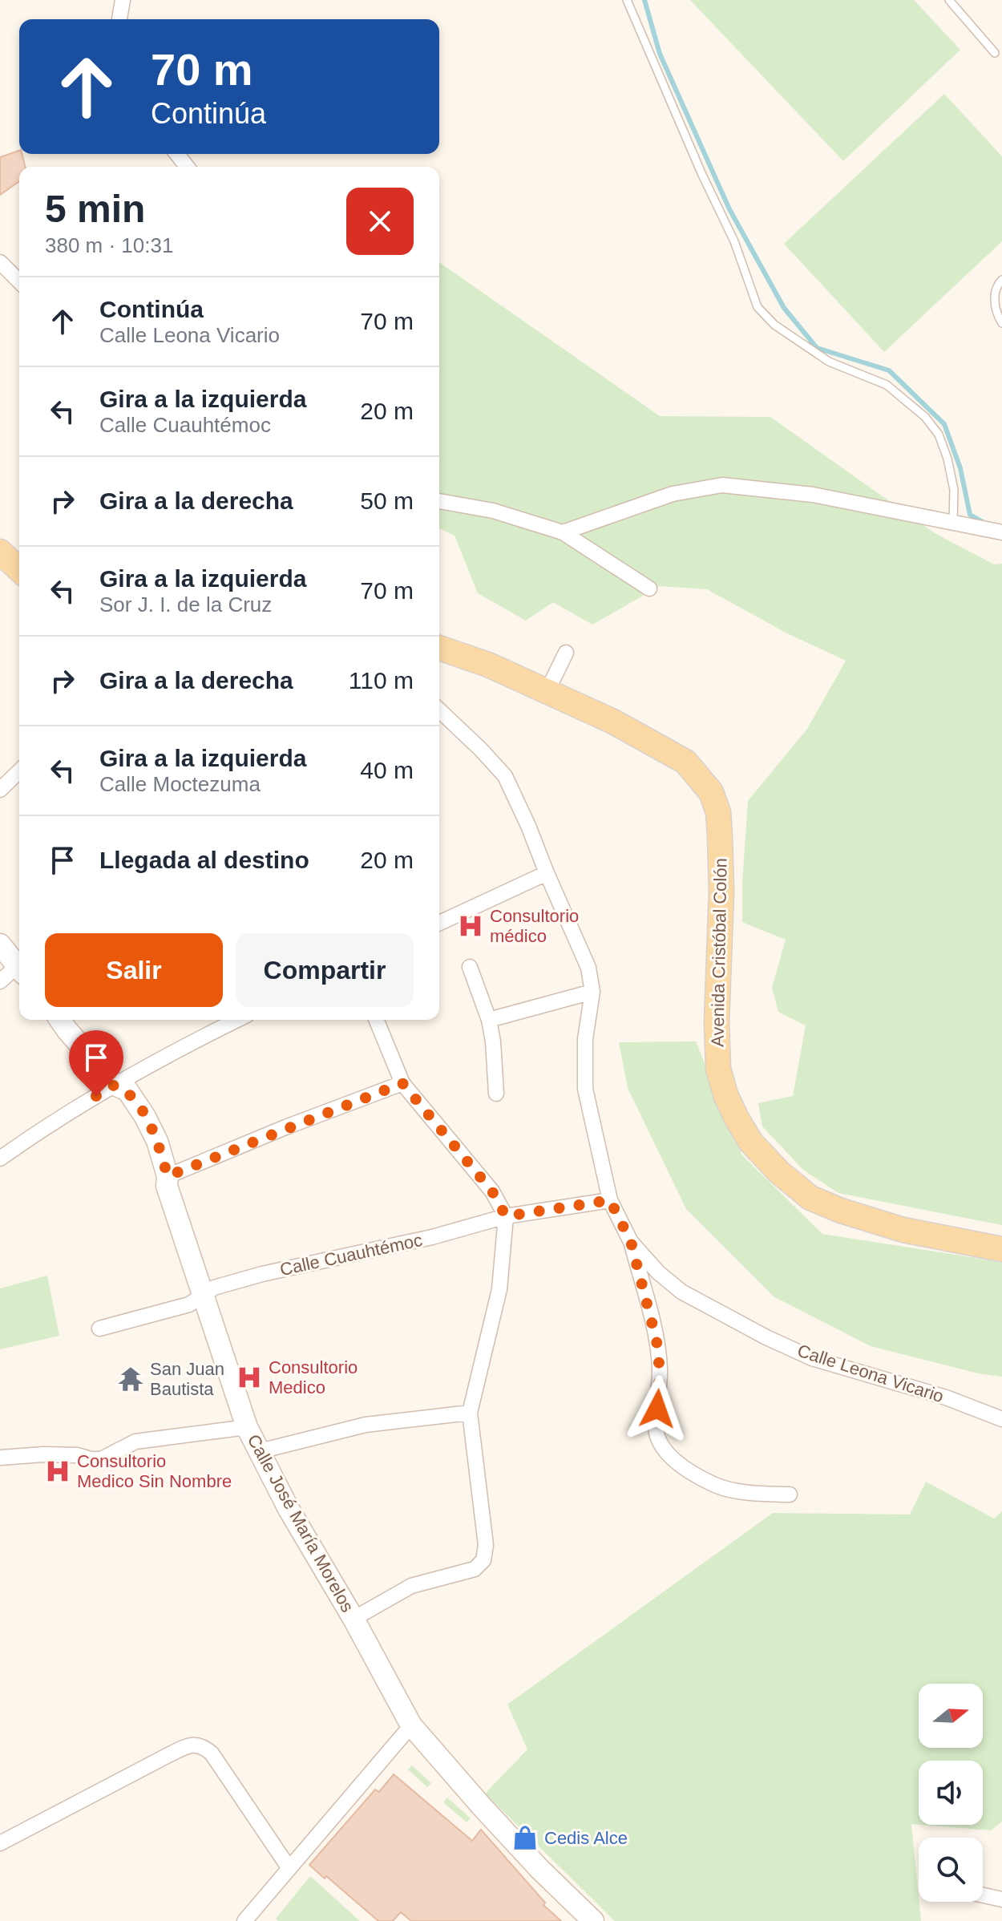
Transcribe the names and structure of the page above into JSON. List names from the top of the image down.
{
  "streets": {
    "main road": ["Avenida Cristóbal Colón", "Calle José María Morelos"],
    "street": ["Calle Cuauhtémoc", "Calle Leona Vicario"]
  },
  "crossings": [
    ["Calle Cuauhtémoc", "Calle Leona Vicario"],
    ["Calle Cuauhtémoc", "Calle José María Morelos"]
  ],
  "places": {
    "hospital": ["Consultorio médico", "Consultorio Medico", "Consultorio Medico Sin Nombre"],
    "temple": ["San Juan Bautista"],
    "shop": ["Cedis Alce"]
  },
  "north": "right",
  "page": {
    "turn": ["70 m", "Continúa"],
    "heading": ["5 min", "380 m · 10:31"],
    "list": [
      {
        "name": "Continúa",
        "note": "Calle Leona Vicario",
        "value": "70 m"
      },
      {
        "name": "Gira a la izquierda",
        "note": "Calle Cuauhtémoc",
        "value": "20 m"
      },
      {
        "name": "Gira a la derecha",
        "value": "50 m"
      },
      {
        "name": "Gira a la izquierda",
        "note": "Sor J. I. de la Cruz",
        "value": "70 m"
      },
      {
        "name": "Gira a la derecha",
        "value": "110 m"
      },
      {
        "name": "Gira a la izquierda",
        "note": "Calle Moctezuma",
        "value": "40 m"
      },
      {
        "name": "Llegada al destino",
        "value": "20 m"
      }
    ],
    "buttons": ["Salir", "Compartir"]
  }
}
